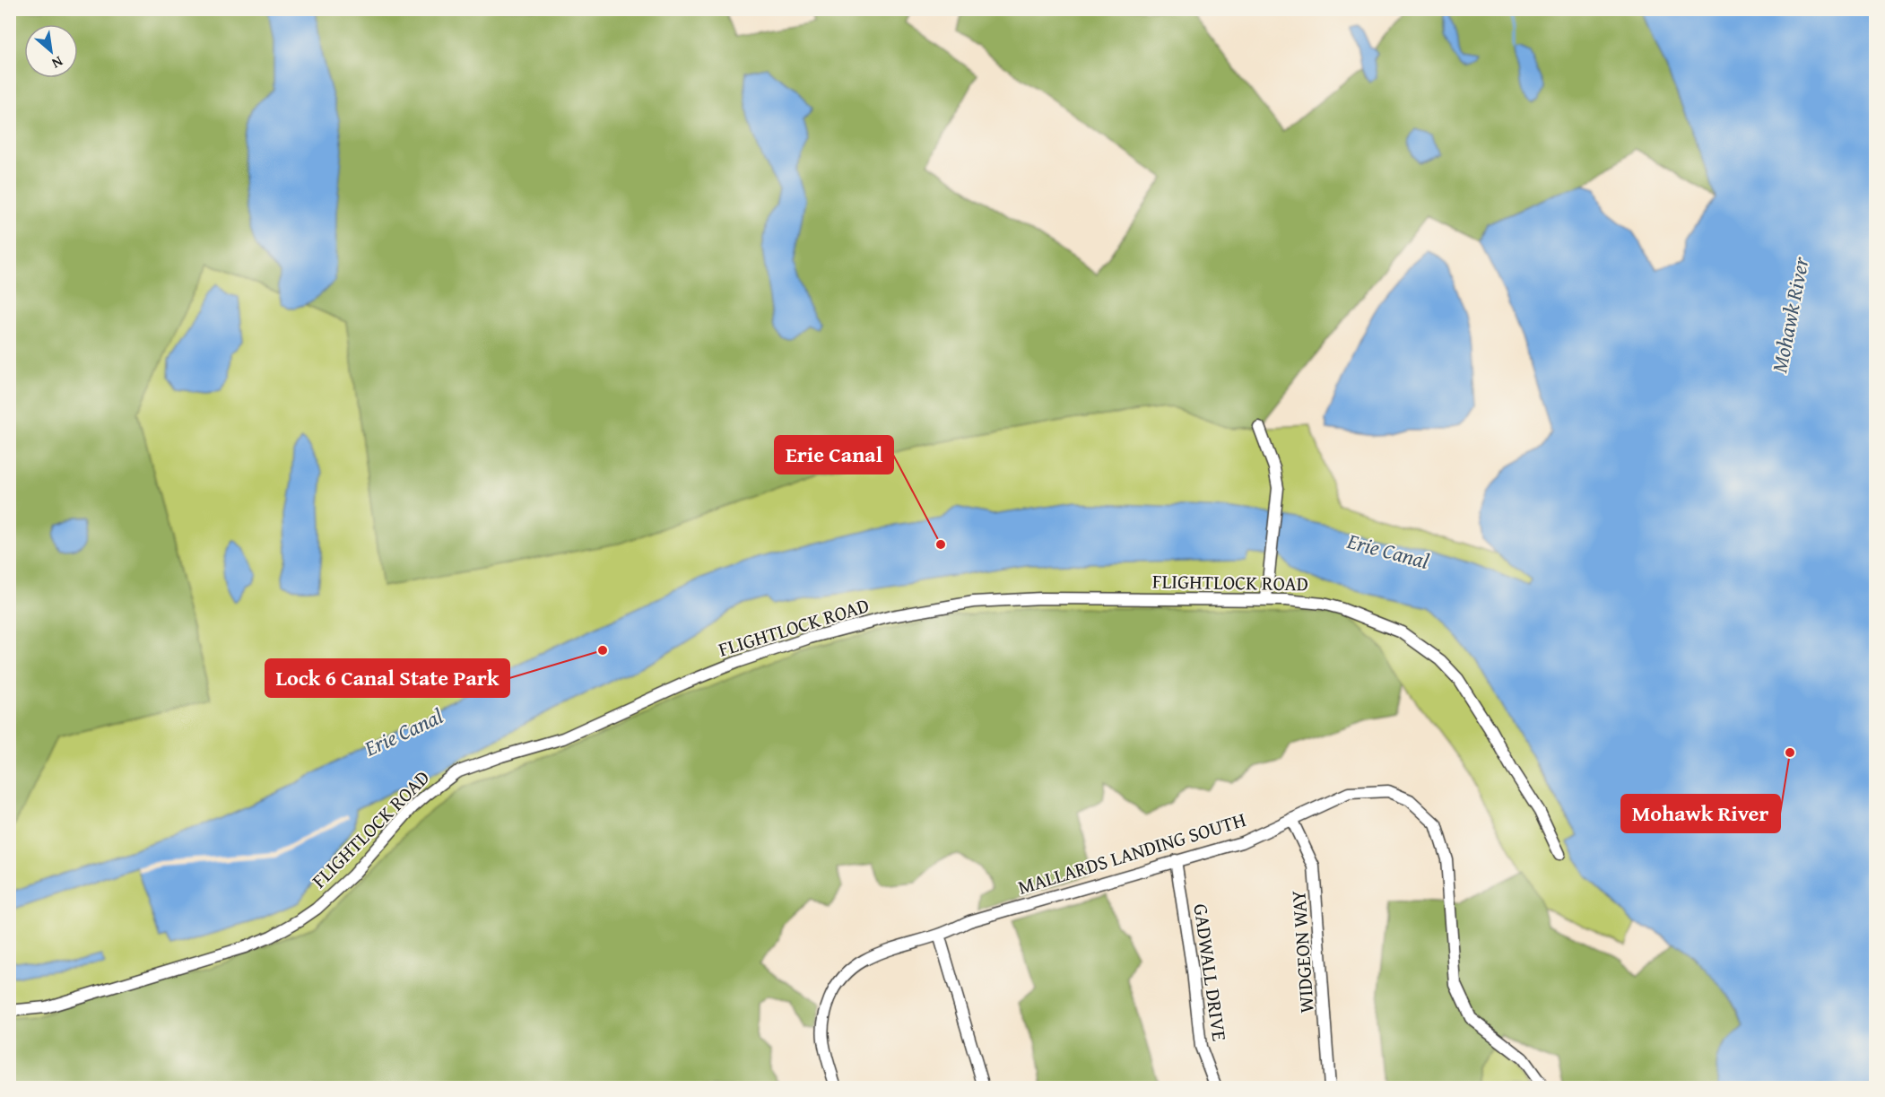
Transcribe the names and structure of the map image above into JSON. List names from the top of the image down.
{
  "streets": {
    "street": [
      "FLIGHTLOCK ROAD",
      "MALLARDS LANDING SOUTH",
      "WIDGEON WAY",
      "GADWALL DRIVE"
    ]
  },
  "crossings": [
    ["MALLARDS LANDING SOUTH", "WIDGEON WAY"],
    ["MALLARDS LANDING SOUTH", "GADWALL DRIVE"]
  ],
  "water": ["Mohawk River", "Erie Canal"],
  "places": ["Erie Canal", "Lock 6 Canal State Park", "Mohawk River"],
  "north": "bottom right"
}
